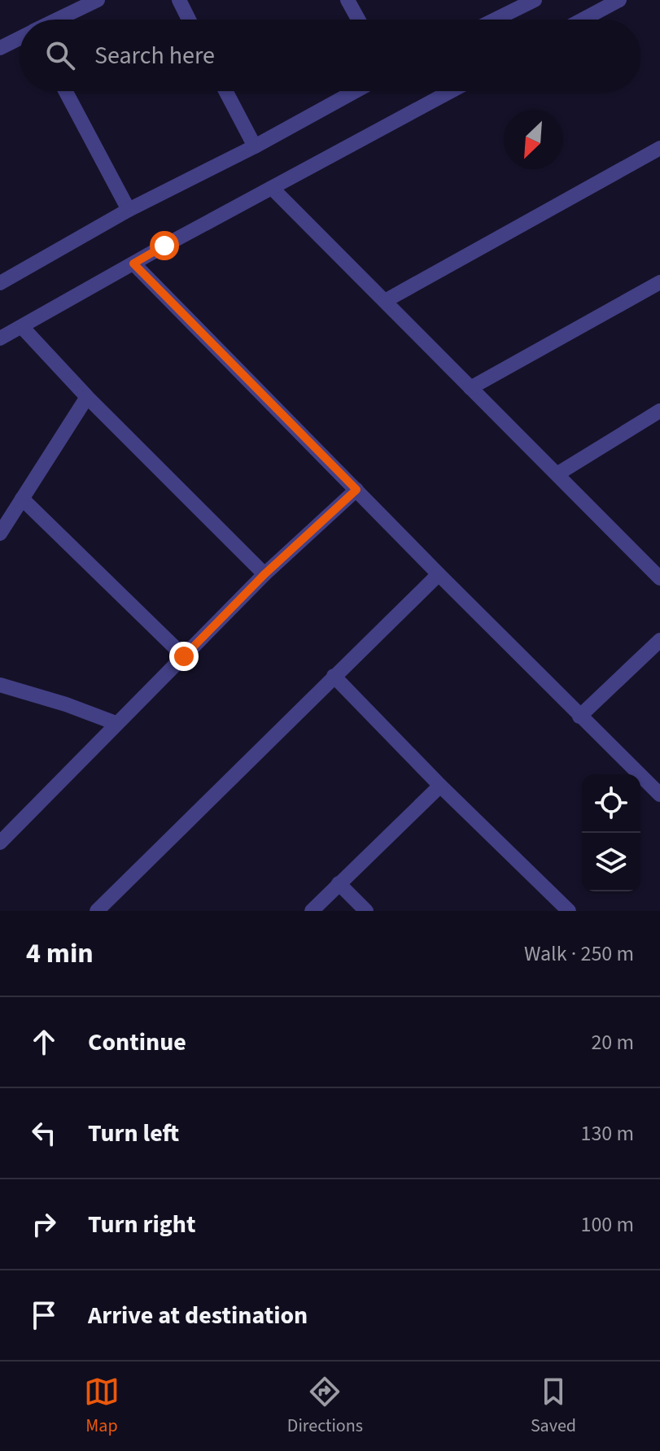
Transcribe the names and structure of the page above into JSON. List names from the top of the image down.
{
  "north": "bottom left",
  "page": {
    "search": "Search here",
    "heading": ["4 min", "Walk · 250 m"],
    "list": [
      ["Continue", "20 m"],
      ["Turn left", "130 m"],
      ["Turn right", "100 m"],
      "Arrive at destination"
    ],
    "nav": ["Map", "Directions", "Saved"]
  }
}
